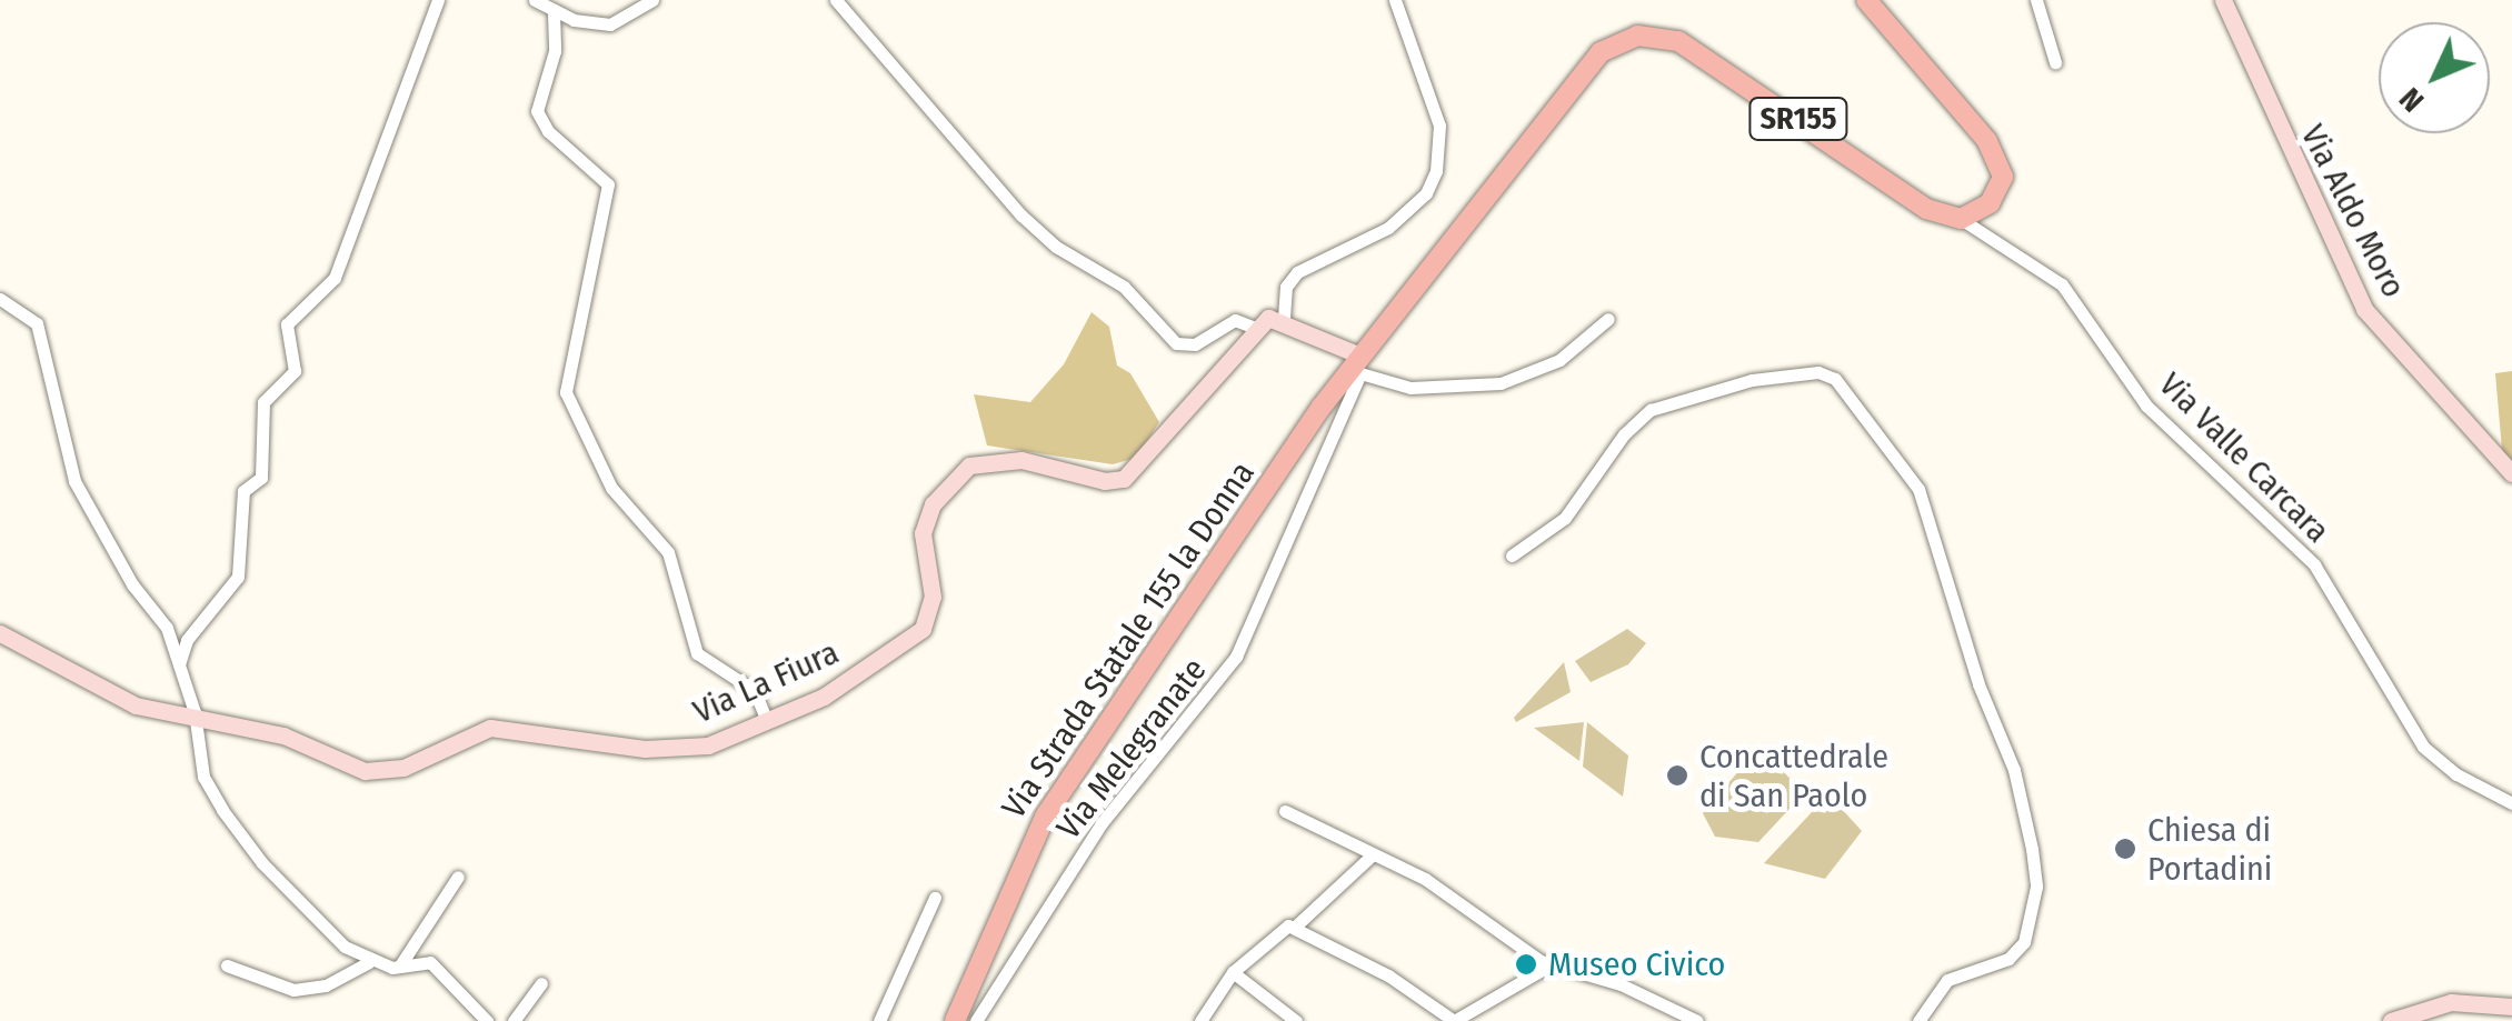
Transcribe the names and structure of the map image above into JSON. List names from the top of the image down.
{
  "streets": {
    "main road": [
      "SR155",
      "Via Aldo Moro",
      "Via Strada Statale 155 la Donna",
      "Via La Fiura"
    ],
    "street": ["Via Valle Carcara", "Via Melegranate"]
  },
  "crossings": [
    ["Via Valle Carcara", "Via Strada Statale 155 la Donna"],
    ["Via Strada Statale 155 la Donna", "Via Melegranate"]
  ],
  "places": ["Concattedrale di San Paolo", "Chiesa di Portadini", "Museo Civico"],
  "north": "bottom left"
}
